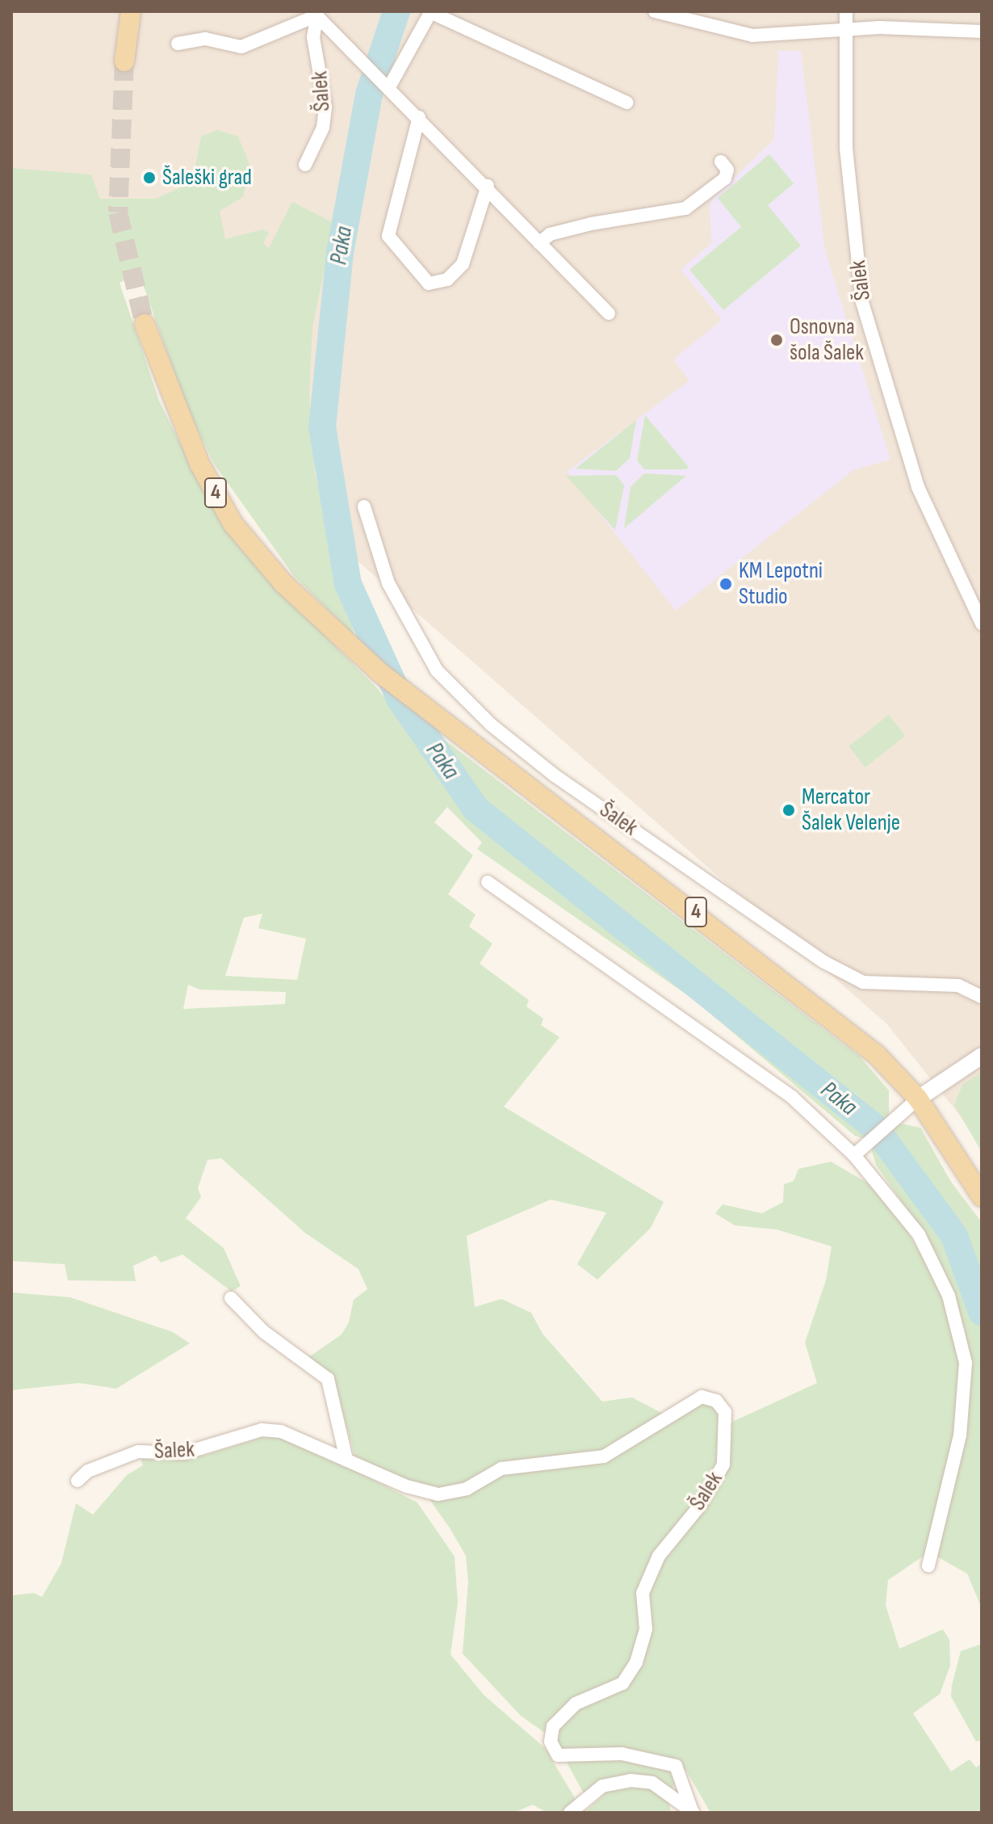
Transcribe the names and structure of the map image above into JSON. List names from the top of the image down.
{
  "streets": {
    "main road": ["4"],
    "street": ["Šalek"]
  },
  "water": ["Paka"],
  "places": [
    "Šaleški grad",
    "Osnovna šola Šalek",
    "KM Lepotni Studio",
    "Mercator Šalek Velenje"
  ]
}
